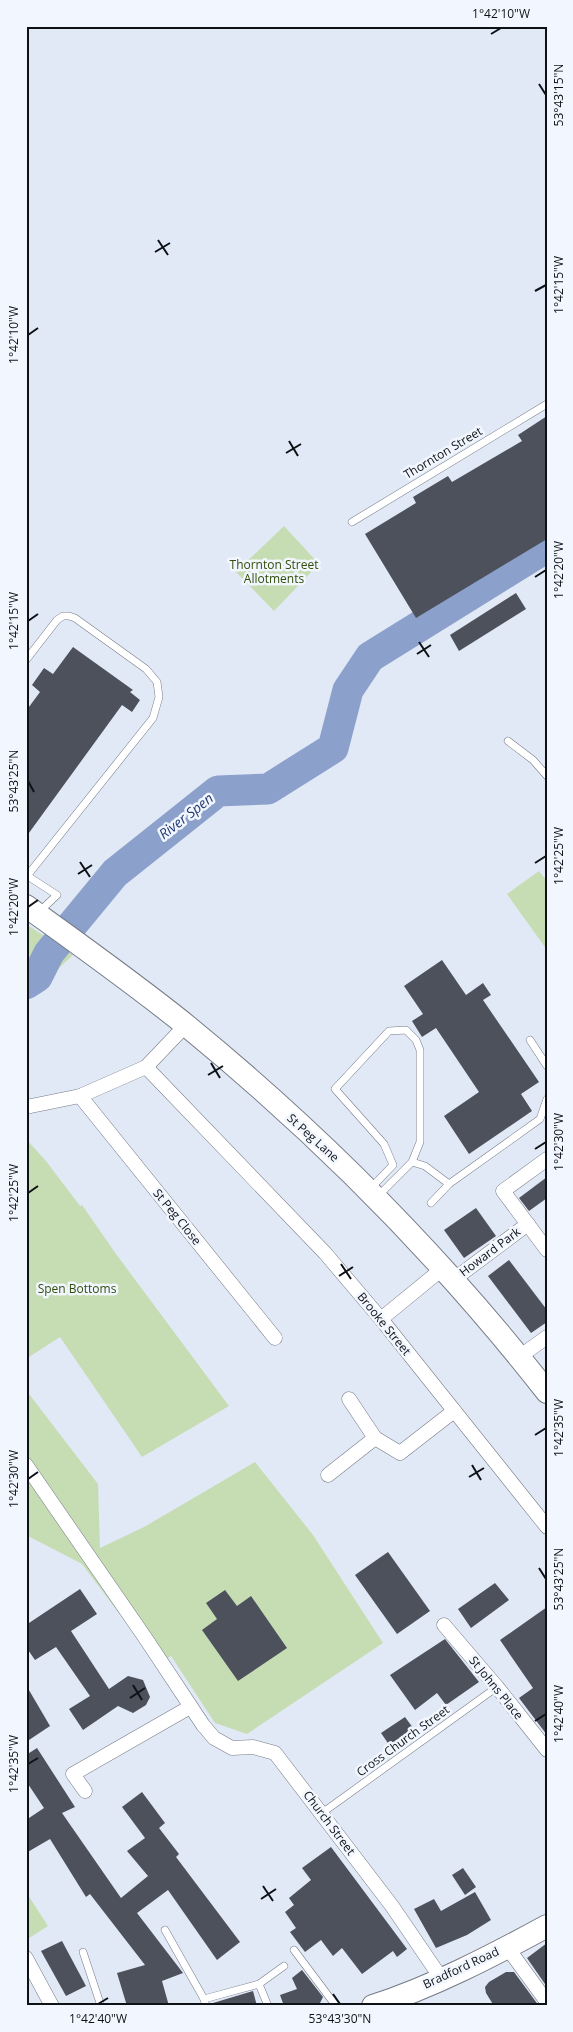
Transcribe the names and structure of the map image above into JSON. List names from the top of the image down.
{
  "streets": {
    "main road": ["St Peg Lane", "Bradford Road"],
    "street": [
      "St Peg Close",
      "Howard Park",
      "Brooke Street",
      "St Johns Place",
      "Church Street"
    ],
    "lane": ["Thornton Street", "Cross Church Street"]
  },
  "crossings": [
    ["St Peg Lane", "Howard Park"],
    ["Howard Park", "Brooke Street"],
    ["St Johns Place", "Cross Church Street"],
    ["Cross Church Street", "Church Street"],
    ["Church Street", "Bradford Road"]
  ],
  "water": ["River Spen"],
  "parks": ["Thornton Street Allotments", "Spen Bottoms"],
  "coordinates": [
    "1°42'10\"W",
    "53°43'15\"N",
    "1°42'15\"W",
    "1°42'20\"W",
    "53°43'25\"N",
    "1°42'25\"W",
    "1°42'30\"W",
    "1°42'35\"W",
    "1°42'40\"W",
    "53°43'30\"N"
  ]
}
